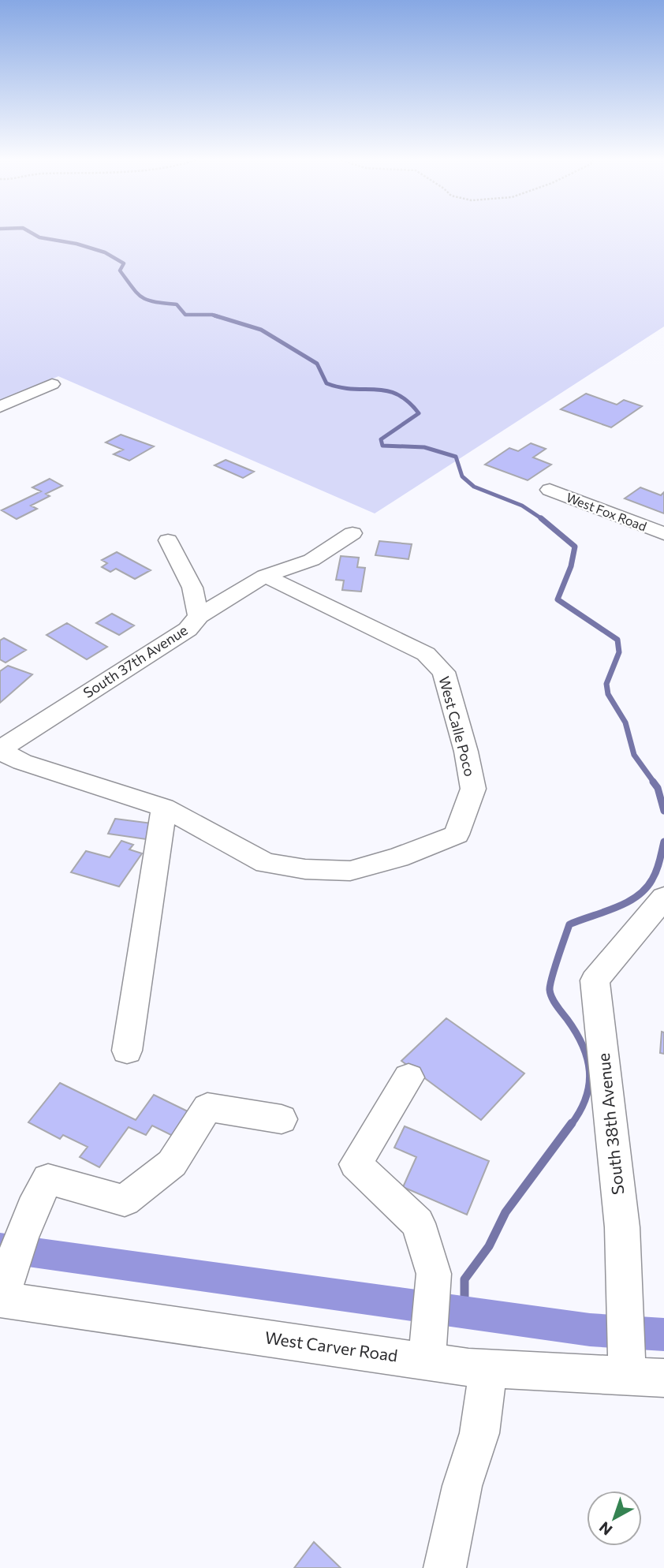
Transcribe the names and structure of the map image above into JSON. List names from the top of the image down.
{
  "streets": {
    "street": [
      "West Fox Road",
      "South 37th Avenue",
      "West Calle Poco",
      "South 38th Avenue",
      "West Carver Road"
    ]
  },
  "crossings": [
    ["South 38th Avenue", "West Carver Road"]
  ],
  "north": "bottom left"
}
